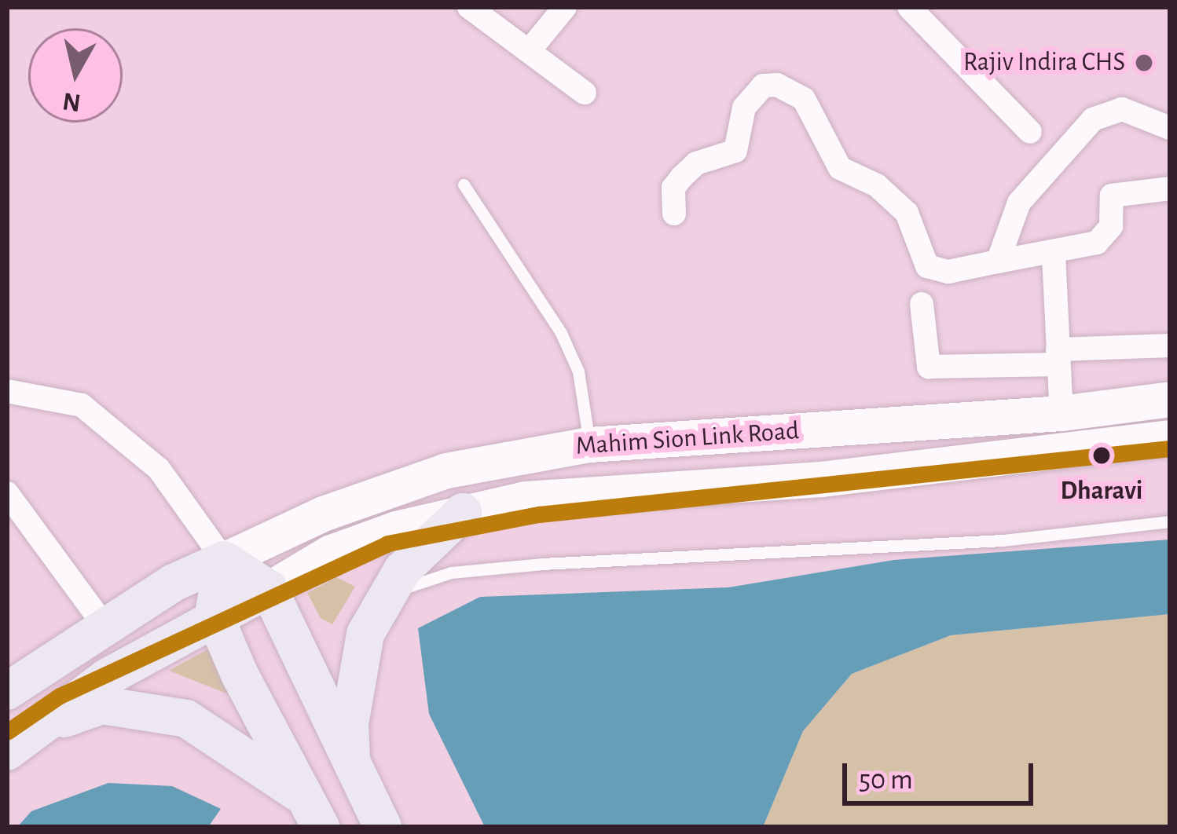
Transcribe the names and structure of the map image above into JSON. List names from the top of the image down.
{
  "streets": {
    "main road": ["Mahim Sion Link Road"]
  },
  "places": ["Rajiv Indira CHS", "Dharavi"],
  "scale_bar": "50 m",
  "north": "bottom"
}
